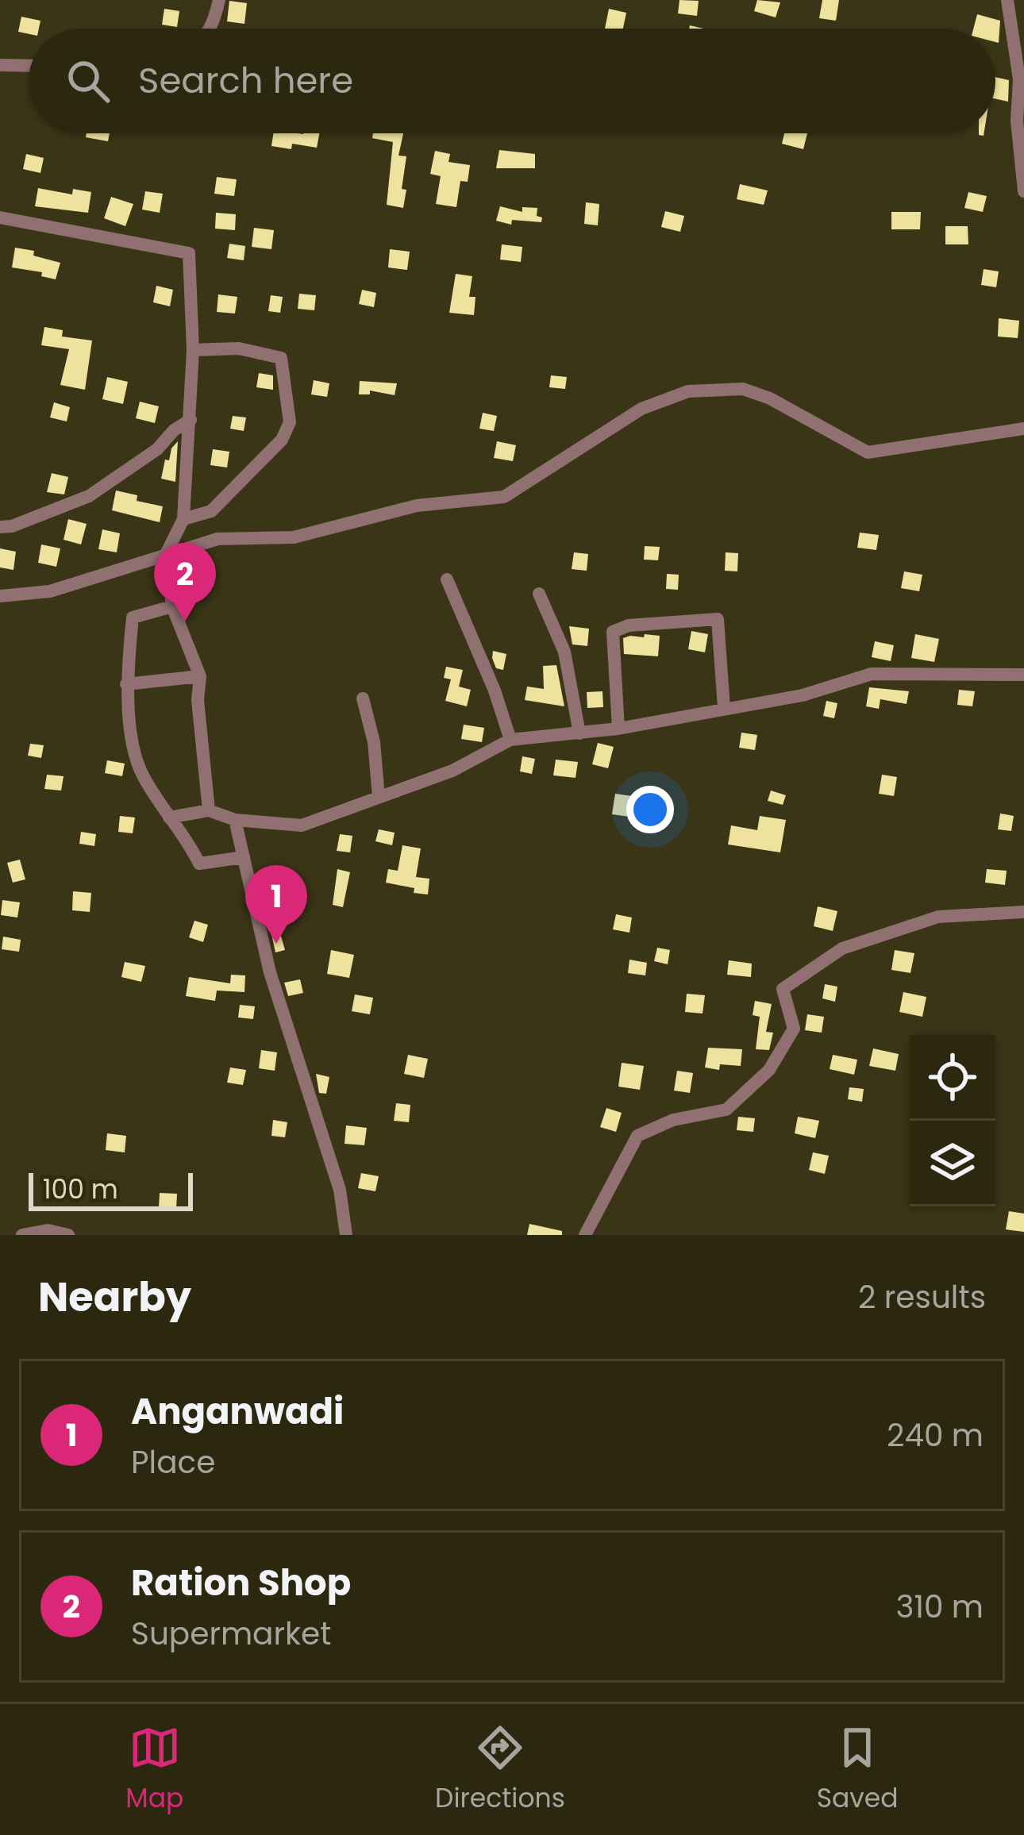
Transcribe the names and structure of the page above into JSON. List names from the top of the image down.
{
  "scale_bar": "100 m",
  "page": {
    "search": "Search here",
    "pins": ["2", "1"],
    "scale": "100 m",
    "heading": ["Nearby", "2 results"],
    "list": [
      {
        "mark": "1",
        "name": "Anganwadi",
        "note": "Place",
        "value": "240 m"
      },
      {
        "mark": "2",
        "name": "Ration Shop",
        "note": "Supermarket",
        "value": "310 m"
      }
    ],
    "nav": ["Map", "Directions", "Saved"]
  }
}
